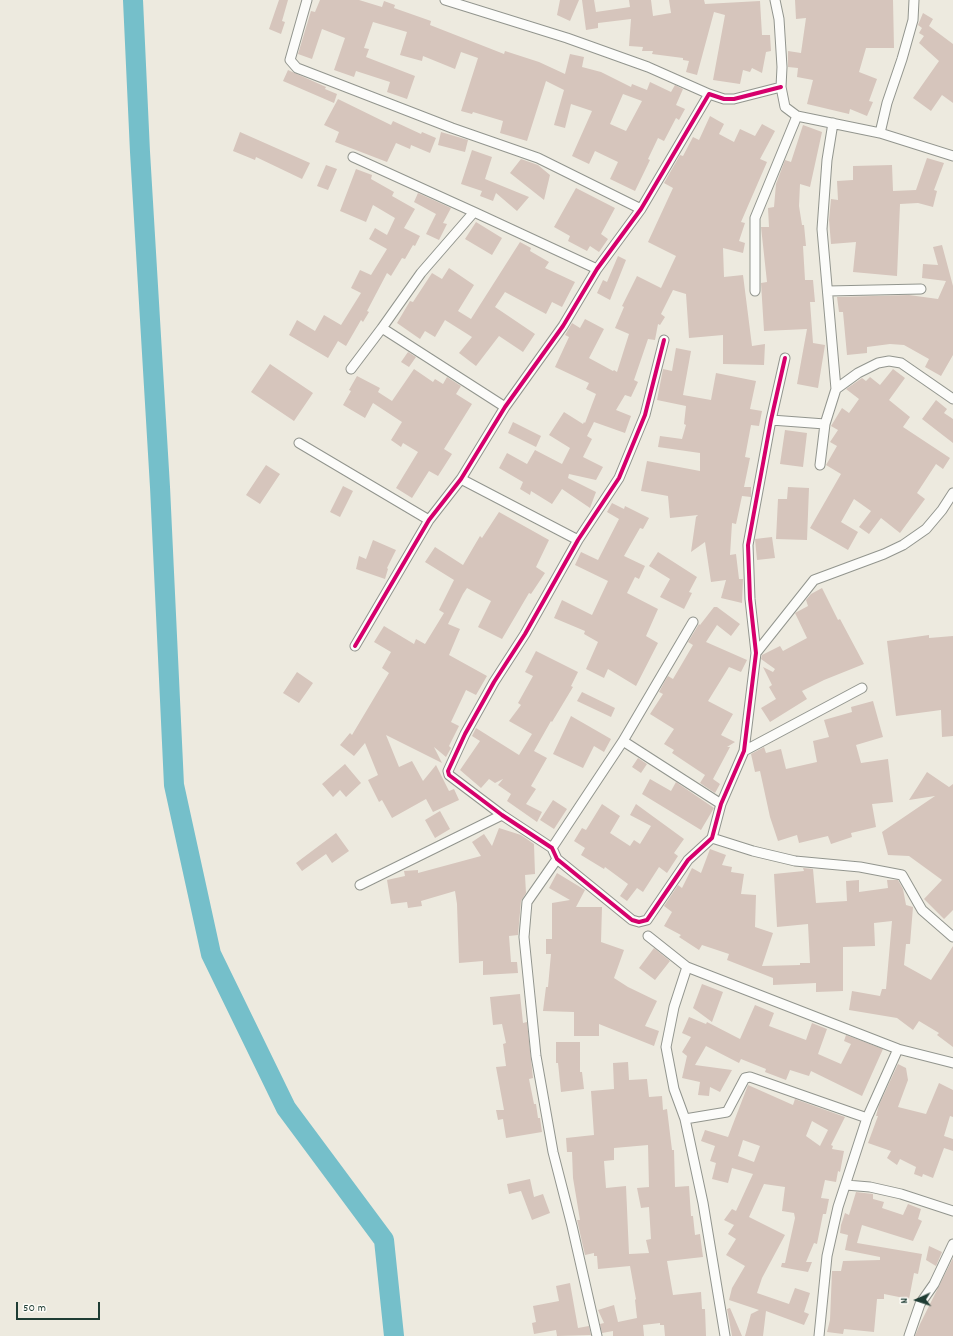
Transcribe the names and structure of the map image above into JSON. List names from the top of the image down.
{
  "scale_bar": "50 m",
  "north": "left"
}
